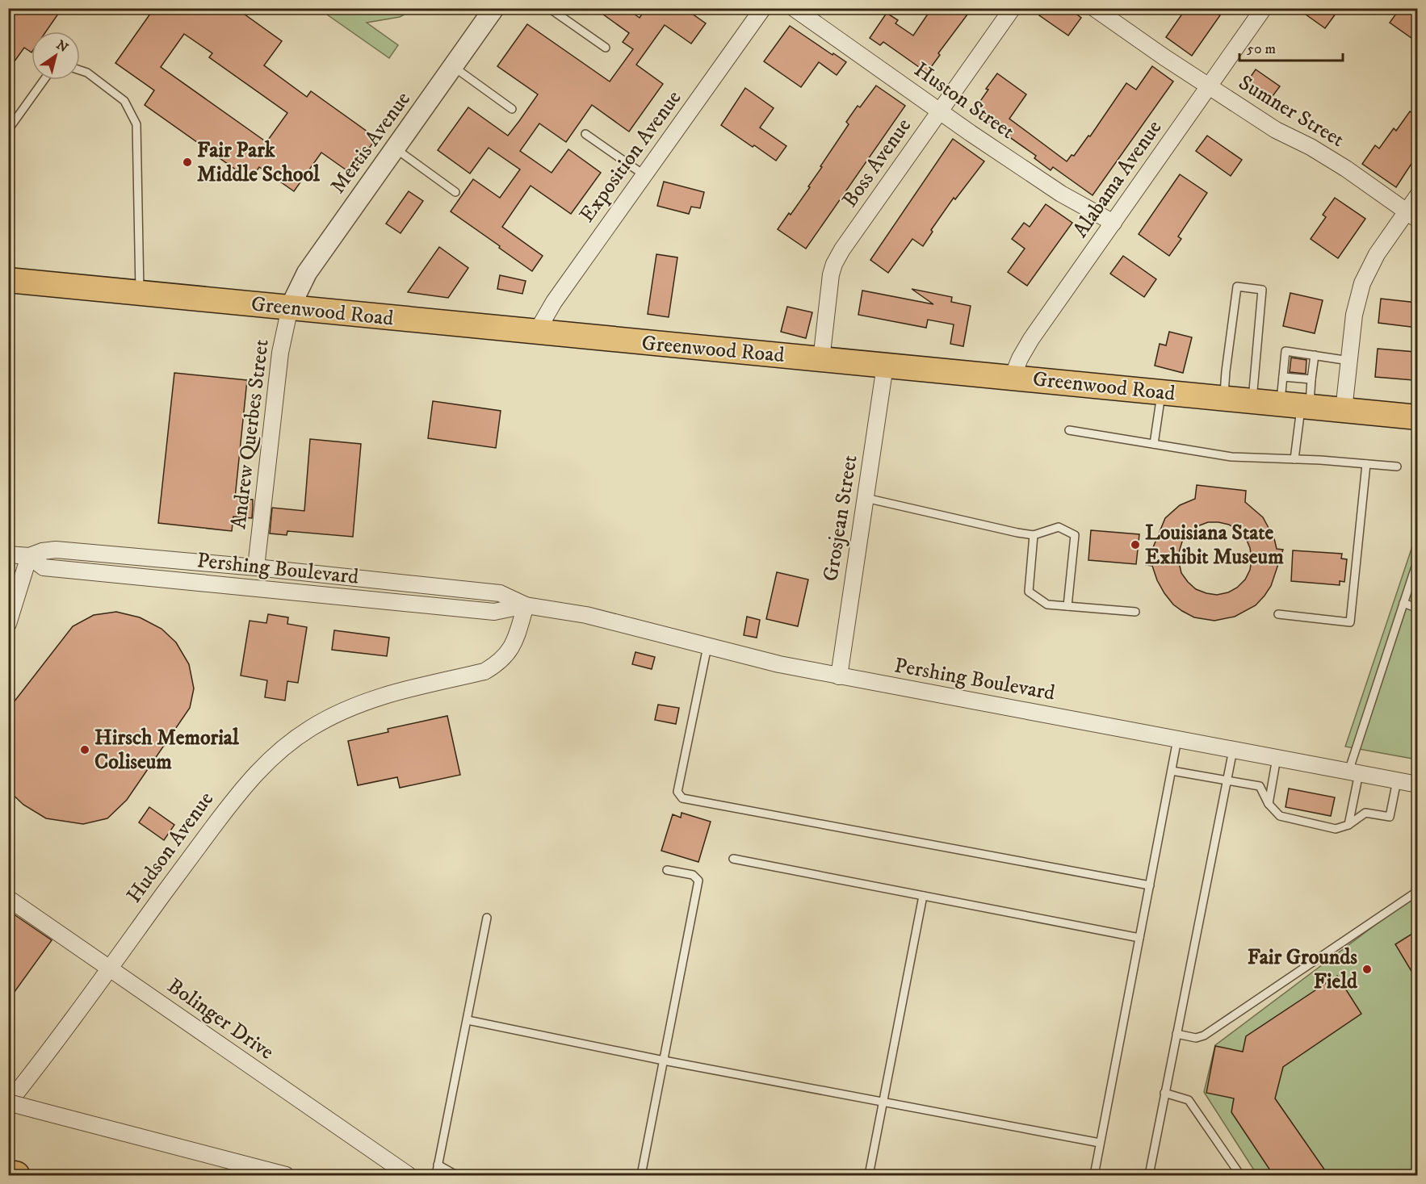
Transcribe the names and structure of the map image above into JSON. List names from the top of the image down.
{
  "streets": {
    "main road": ["Greenwood Road"],
    "street": [
      "Huston Street",
      "Sumner Street",
      "Mertis Avenue",
      "Exposition Avenue",
      "Boss Avenue",
      "Alabama Avenue",
      "Andrew Querbes Street",
      "Grosjean Street",
      "Pershing Boulevard",
      "Hudson Avenue",
      "Bolinger Drive"
    ]
  },
  "crossings": [
    ["Huston Street", "Boss Avenue"],
    ["Huston Street", "Alabama Avenue"],
    ["Sumner Street", "Alabama Avenue"],
    ["Mertis Avenue", "Greenwood Road"],
    ["Mertis Avenue", "Andrew Querbes Street"],
    ["Exposition Avenue", "Greenwood Road"],
    ["Boss Avenue", "Greenwood Road"],
    ["Alabama Avenue", "Greenwood Road"],
    ["Greenwood Road", "Andrew Querbes Street"],
    ["Greenwood Road", "Grosjean Street"],
    ["Andrew Querbes Street", "Pershing Boulevard"],
    ["Grosjean Street", "Pershing Boulevard"],
    ["Pershing Boulevard", "Hudson Avenue"],
    ["Hudson Avenue", "Bolinger Drive"]
  ],
  "places": [
    "Fair Park Middle School",
    "Louisiana State Exhibit Museum",
    "Hirsch Memorial Coliseum",
    "Fair Grounds Field"
  ],
  "scale_bar": "50 m",
  "north": "top right"
}
